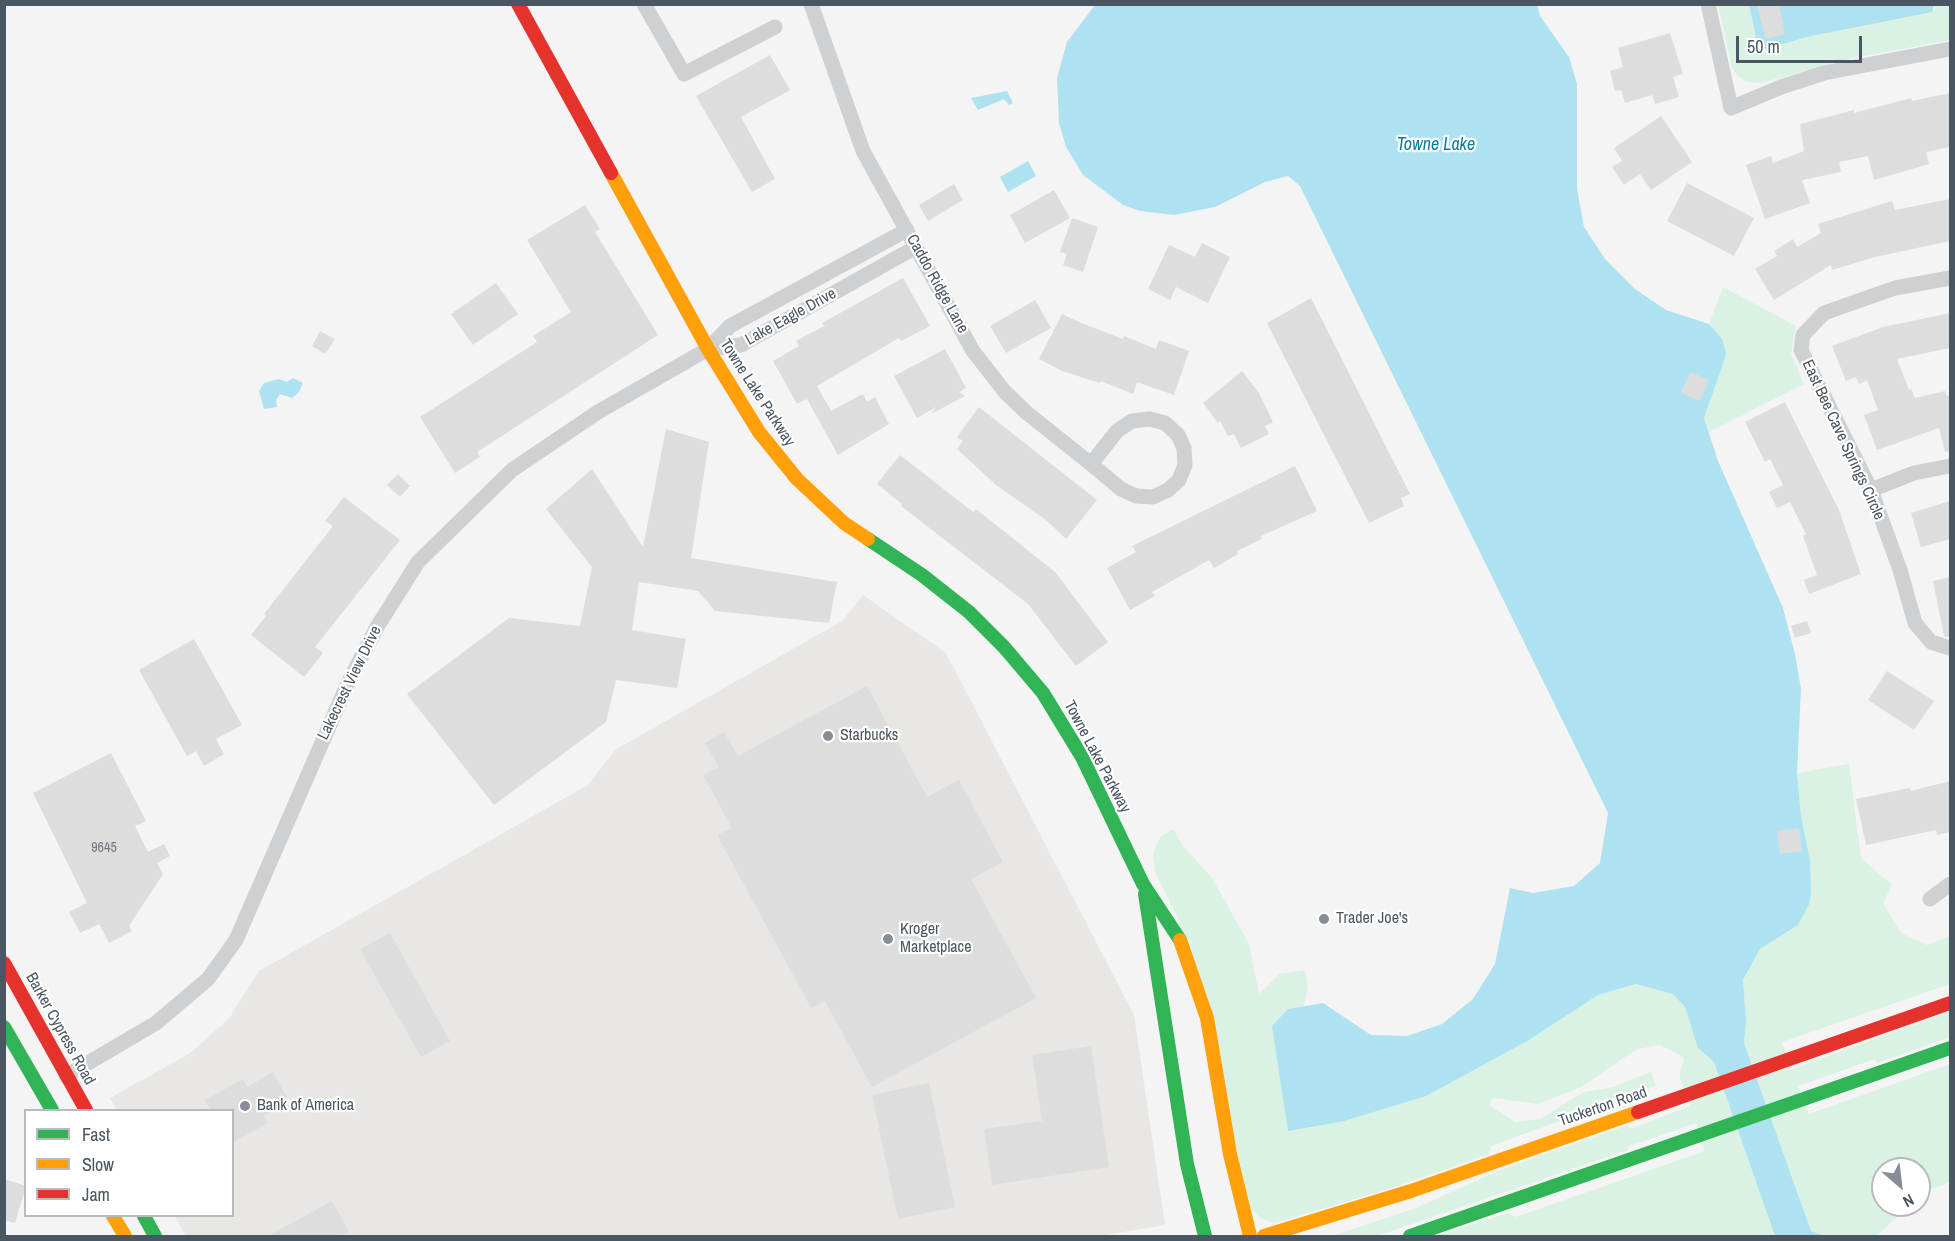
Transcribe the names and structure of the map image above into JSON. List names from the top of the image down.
{
  "streets": {
    "street": [
      "Caddo Ridge Lane",
      "Lake Eagle Drive",
      "Towne Lake Parkway",
      "East Bee Cave Springs Circle",
      "Lakecrest View Drive",
      "Barker Cypress Road",
      "Tuckerton Road"
    ]
  },
  "crossings": [
    ["Caddo Ridge Lane", "Lake Eagle Drive"],
    ["Lake Eagle Drive", "Towne Lake Parkway"],
    ["Lake Eagle Drive", "Lakecrest View Drive"],
    ["Towne Lake Parkway", "Lakecrest View Drive"],
    ["Lakecrest View Drive", "Barker Cypress Road"]
  ],
  "water": ["Towne Lake"],
  "places": [
    "Starbucks",
    "Trader Joe's",
    "Kroger Marketplace",
    "Bank of America"
  ],
  "house_numbers": ["9645"],
  "legend": ["Fast", "Slow", "Jam"],
  "scale_bar": "50 m",
  "north": "bottom right"
}
